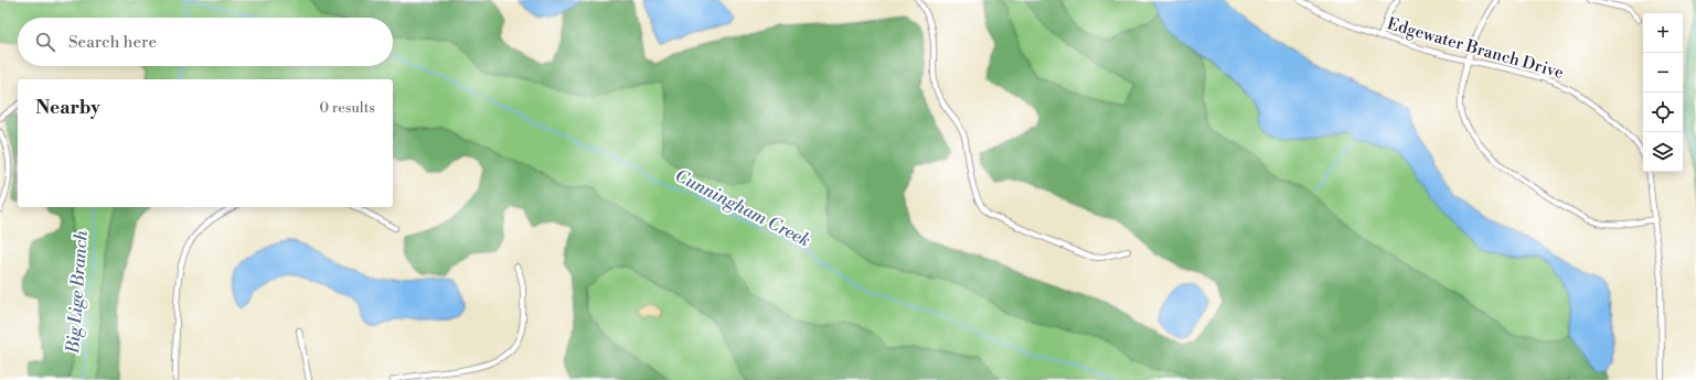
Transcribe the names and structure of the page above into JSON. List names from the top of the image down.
{
  "streets": {
    "street": ["Edgewater Branch Drive"]
  },
  "water": ["Cunningham Creek", "Big Lige Branch"],
  "page": {
    "map_buttons": ["+", "−"],
    "search": "Search here",
    "heading": ["Nearby", "0 results"]
  }
}
